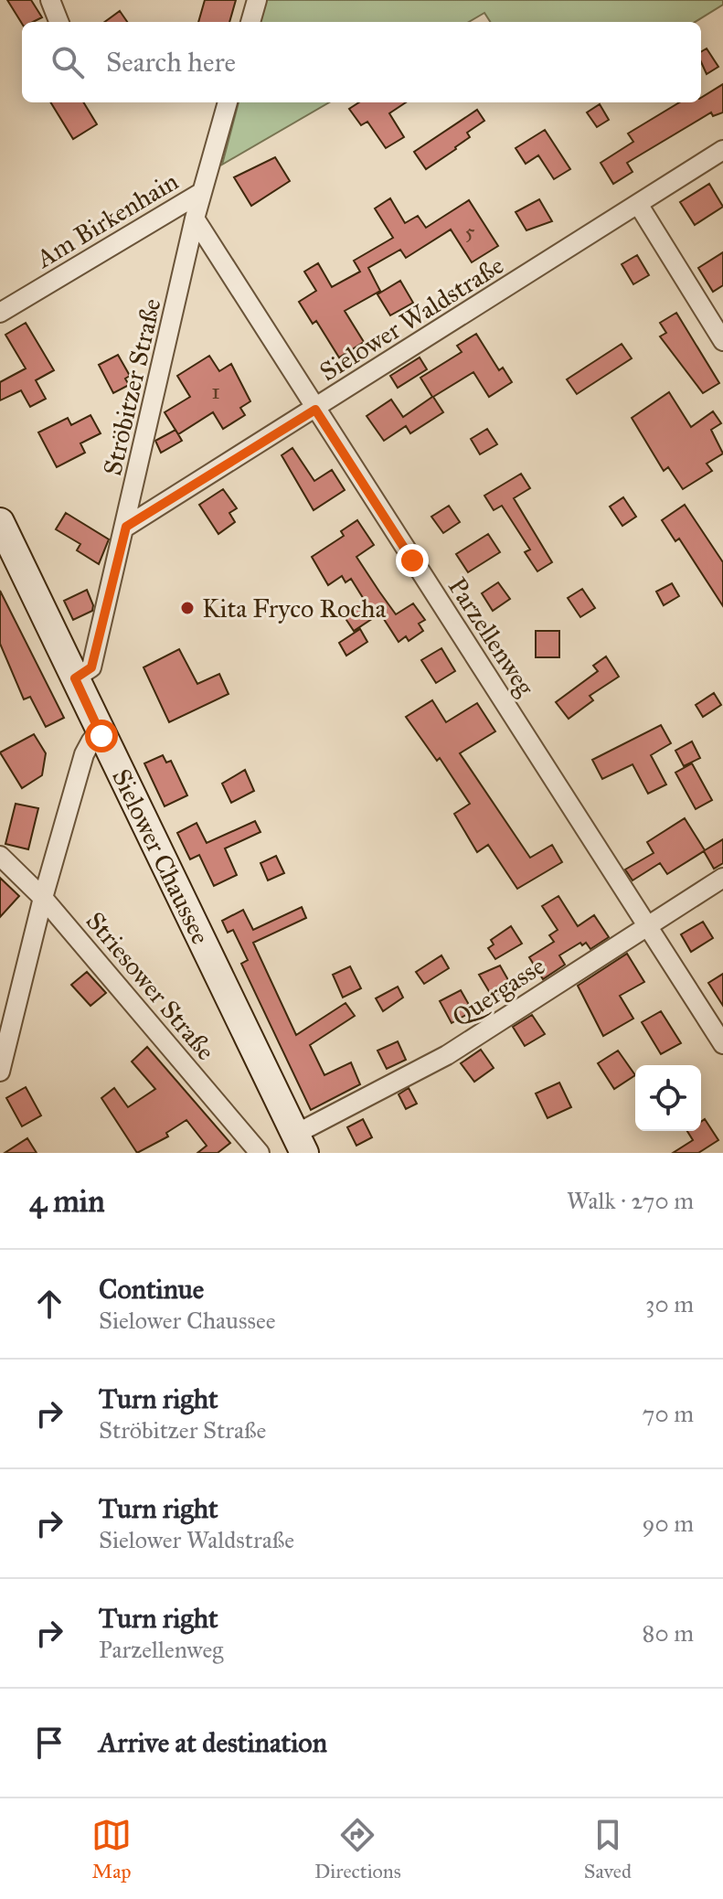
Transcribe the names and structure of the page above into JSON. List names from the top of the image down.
{
  "streets": {
    "main road": ["Sielower Chaussee"],
    "street": [
      "Am Birkenhain",
      "Sielower Waldstraße",
      "Ströbitzer Straße",
      "Parzellenweg",
      "Striesower Straße",
      "Quergasse"
    ]
  },
  "crossings": [
    ["Am Birkenhain", "Ströbitzer Straße"],
    ["Sielower Waldstraße", "Ströbitzer Straße"],
    ["Sielower Waldstraße", "Parzellenweg"],
    ["Ströbitzer Straße", "Parzellenweg"],
    ["Ströbitzer Straße", "Sielower Chaussee"],
    ["Parzellenweg", "Quergasse"],
    ["Sielower Chaussee", "Quergasse"]
  ],
  "places": ["Kita Fryco Rocha"],
  "house_numbers": ["5", "1"],
  "page": {
    "search": "Search here",
    "heading": ["4 min", "Walk · 270 m"],
    "list": [
      ["Continue", "Sielower Chaussee", "30 m"],
      ["Turn right", "Ströbitzer Straße", "70 m"],
      ["Turn right", "Sielower Waldstraße", "90 m"],
      ["Turn right", "Parzellenweg", "80 m"],
      "Arrive at destination"
    ],
    "nav": ["Map", "Directions", "Saved"]
  }
}
